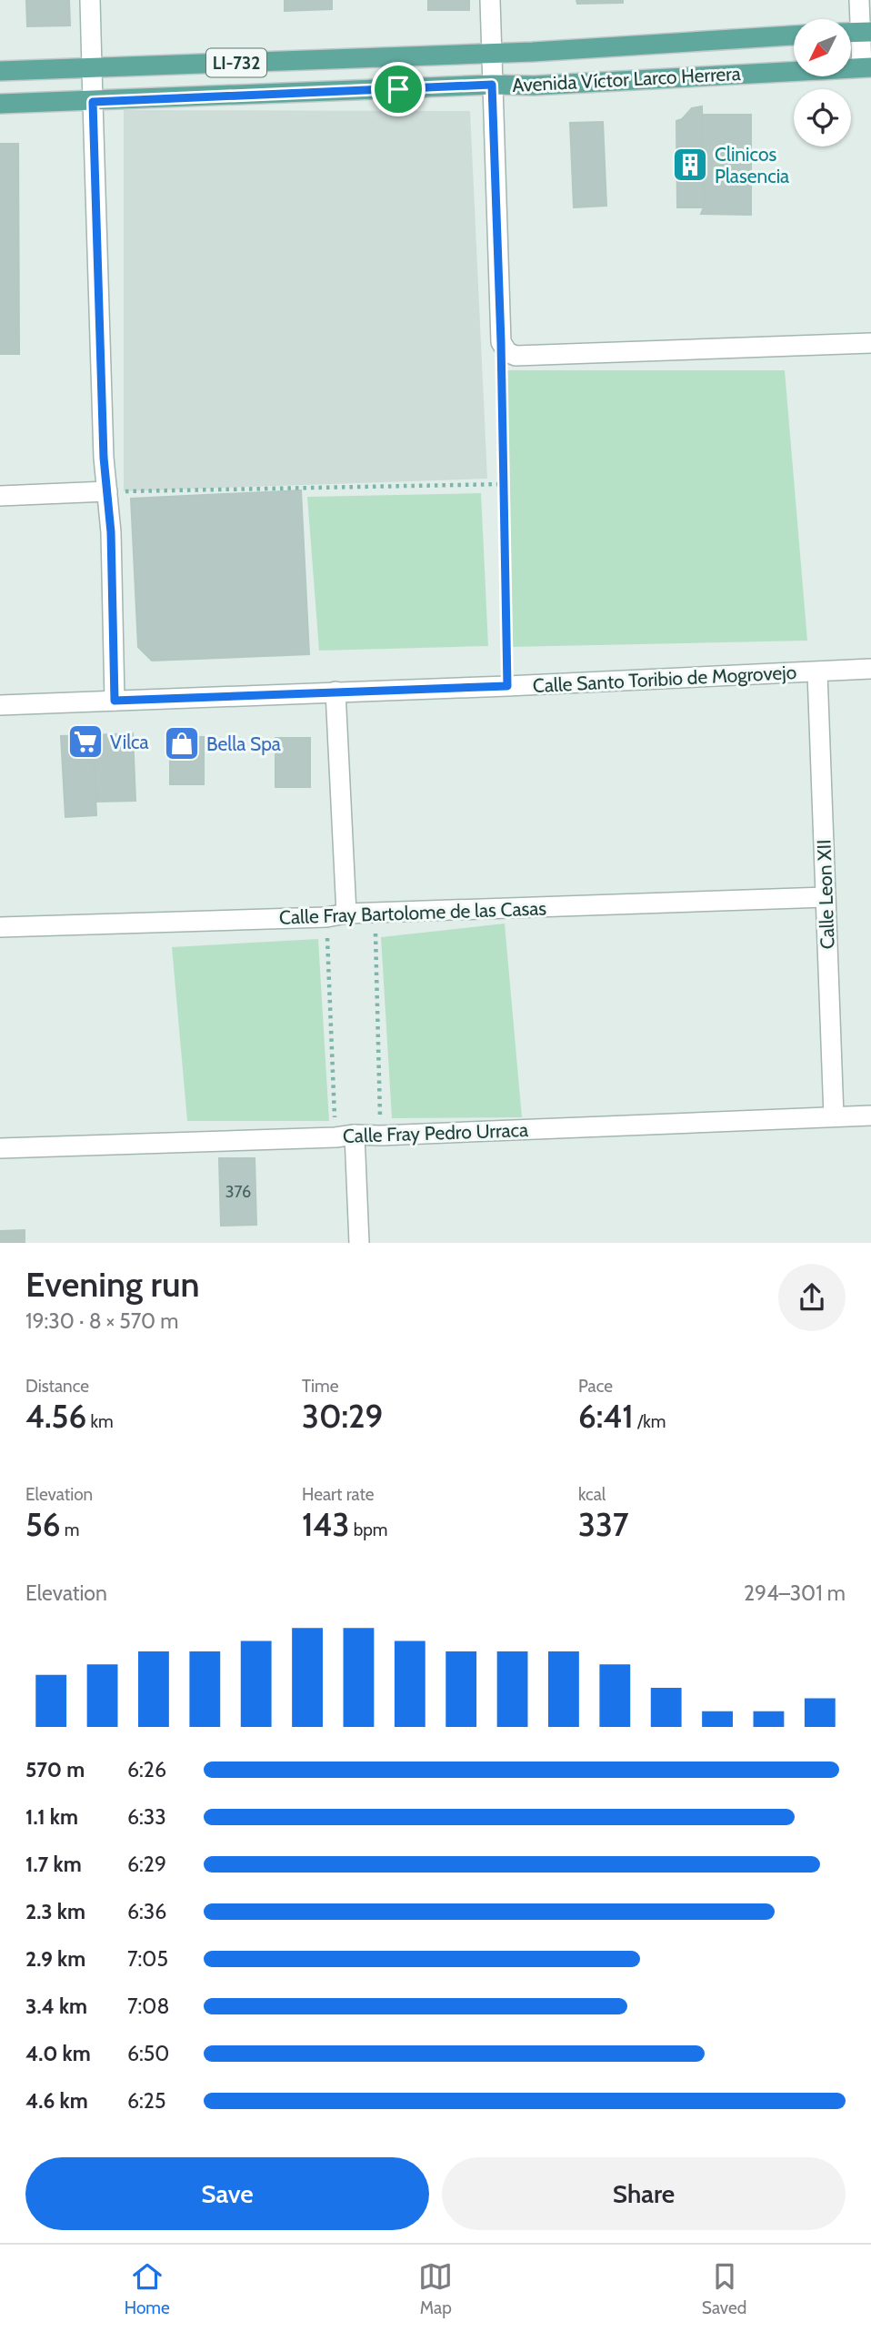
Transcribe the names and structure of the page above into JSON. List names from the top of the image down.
{
  "streets": {
    "main road": ["LI-732", "Avenida Víctor Larco Herrera"],
    "street": [
      "Calle Santo Toribio de Mogrovejo",
      "Calle Leon XII",
      "Calle Fray Bartolome de las Casas",
      "Calle Fray Pedro Urraca"
    ]
  },
  "crossings": [
    ["Calle Santo Toribio de Mogrovejo", "Calle Leon XII"],
    ["Calle Leon XII", "Calle Fray Bartolome de las Casas"],
    ["Calle Leon XII", "Calle Fray Pedro Urraca"]
  ],
  "places": {
    "building": ["Clinicos Plasencia"],
    "supermarket": ["Vilca"],
    "shop": ["Bella Spa"]
  },
  "house_numbers": ["376"],
  "north": "bottom left",
  "page": {
    "heading": ["Evening run", "19:30 · 8 × 570 m"],
    "stats": [
      ["Distance", "4.56 km"],
      ["Time", "30:29"],
      ["Pace", "6:41 /km"],
      ["Elevation", "56 m"],
      ["Heart rate", "143 bpm"],
      ["kcal", "337"]
    ],
    "chart": ["Elevation", "294–301 m"],
    "list": [
      {
        "name": "570 m",
        "note": "6:26"
      },
      {
        "name": "1.1 km",
        "note": "6:33"
      },
      {
        "name": "1.7 km",
        "note": "6:29"
      },
      {
        "name": "2.3 km",
        "note": "6:36"
      },
      {
        "name": "2.9 km",
        "note": "7:05"
      },
      {
        "name": "3.4 km",
        "note": "7:08"
      },
      {
        "name": "4.0 km",
        "note": "6:50"
      },
      {
        "name": "4.6 km",
        "note": "6:25"
      }
    ],
    "buttons": ["Save", "Share"],
    "tabs": ["Home", "Map", "Saved"]
  }
}
